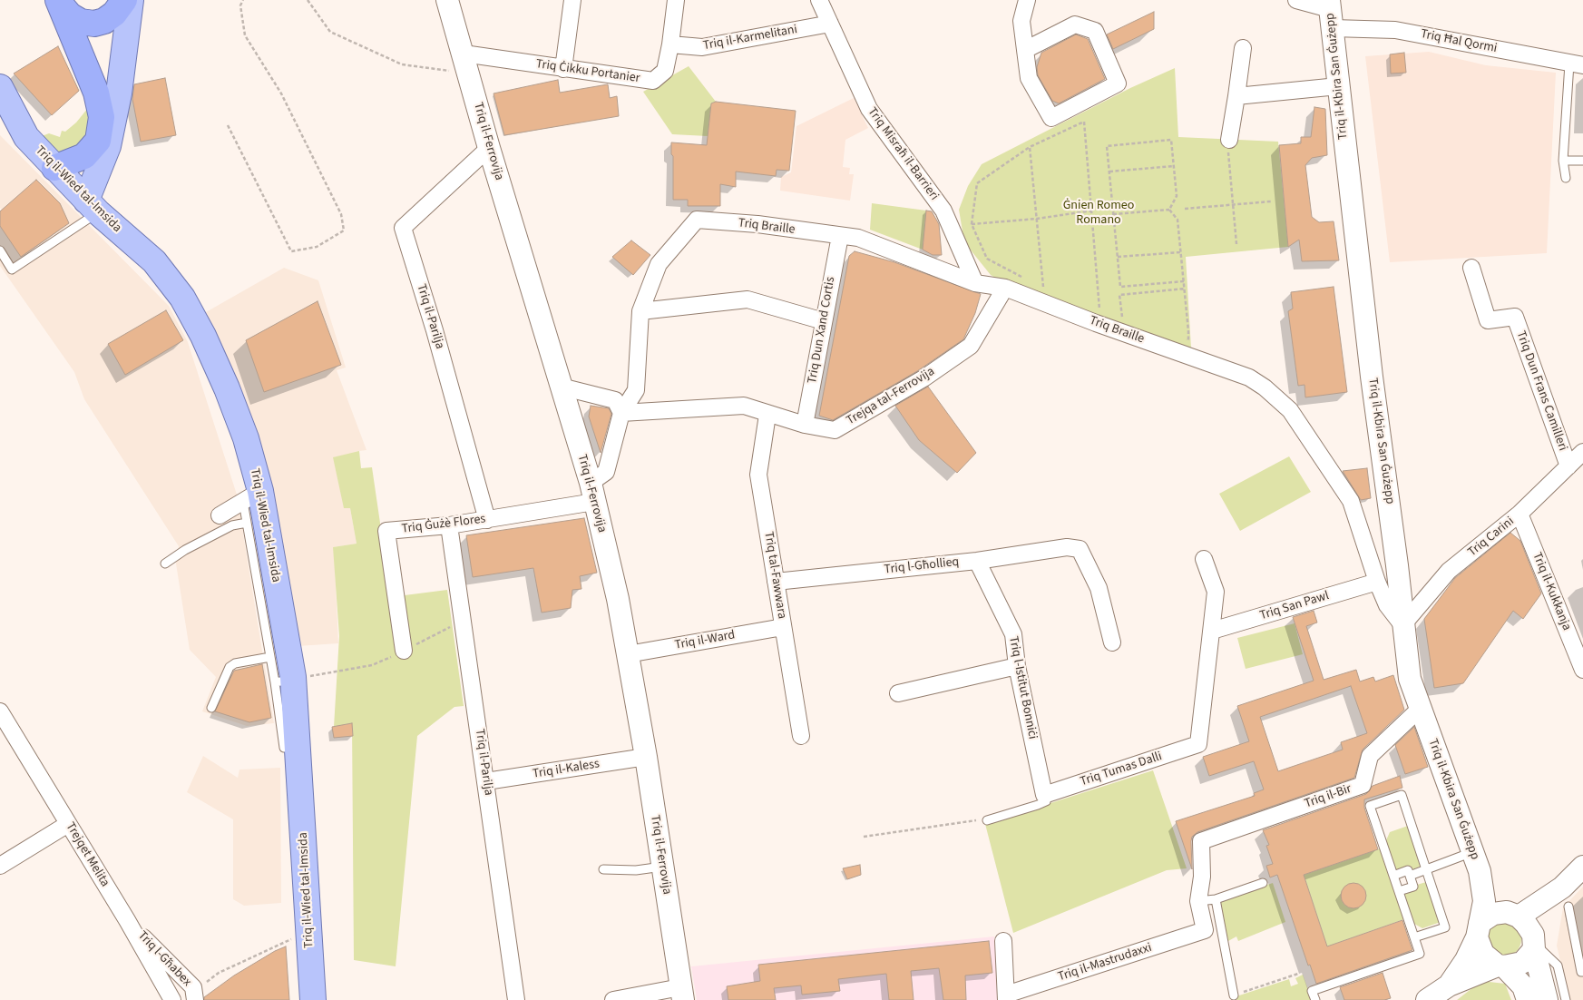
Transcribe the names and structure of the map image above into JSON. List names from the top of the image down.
{
  "streets": {
    "main road": ["Triq il-Kbira San Ġużepp", "Triq il-Ferrovija", "Triq il-Wied tal-Imsida"],
    "street": [
      "Triq il-Karmelitani",
      "Triq Ħal Qormi",
      "Triq Ċikku Portanier",
      "Triq Misraħ il-Barrieri",
      "Triq Braille",
      "Triq il-Parilja",
      "Triq Dun Xand Cortis",
      "Triq Dun Frans Camilleri",
      "Trejqa tal-Ferrovija",
      "Triq Ġużè Flores",
      "Triq Carini",
      "Triq l-Għollieq",
      "Triq tal-Fawwara",
      "Triq il-Kukkanja",
      "Triq San Pawl",
      "Triq il-Ward",
      "Triq l-Istitut Bonniċi",
      "Triq il-Kaless",
      "Triq Tumas Dalli",
      "Triq il-Bir",
      "Trejqet Melita",
      "Triq l-Għabex",
      "Triq il-Mastrudaxxi"
    ]
  },
  "crossings": [
    ["Triq il-Karmelitani", "Triq Ċikku Portanier"],
    ["Triq il-Karmelitani", "Triq Misraħ il-Barrieri"],
    ["Triq Ħal Qormi", "Triq il-Kbira San Ġużepp"],
    ["Triq Ċikku Portanier", "Triq il-Ferrovija"],
    ["Triq il-Kbira San Ġużepp", "Triq Braille"],
    ["Triq il-Kbira San Ġużepp", "Triq Carini"],
    ["Triq il-Kbira San Ġużepp", "Triq il-Bir"],
    ["Triq il-Ferrovija", "Triq il-Parilja"],
    ["Triq il-Ferrovija", "Triq Ġużè Flores"],
    ["Triq il-Ferrovija", "Triq il-Ward"],
    ["Triq il-Ferrovija", "Triq il-Kaless"],
    ["Triq Misraħ il-Barrieri", "Triq Braille"],
    ["Triq Braille", "Triq Dun Xand Cortis"],
    ["Triq Braille", "Trejqa tal-Ferrovija"],
    ["Triq Braille", "Triq Carini"],
    ["Triq Braille", "Triq San Pawl"],
    ["Triq il-Parilja", "Triq Ġużè Flores"],
    ["Triq il-Parilja", "Triq il-Kaless"],
    ["Triq Dun Xand Cortis", "Trejqa tal-Ferrovija"],
    ["Triq Dun Frans Camilleri", "Triq Carini"],
    ["Trejqa tal-Ferrovija", "Triq tal-Fawwara"],
    ["Triq Carini", "Triq il-Kukkanja"],
    ["Triq l-Għollieq", "Triq tal-Fawwara"],
    ["Triq l-Għollieq", "Triq l-Istitut Bonniċi"],
    ["Triq tal-Fawwara", "Triq il-Ward"],
    ["Triq San Pawl", "Triq Tumas Dalli"],
    ["Triq l-Istitut Bonniċi", "Triq Tumas Dalli"],
    ["Triq il-Bir", "Triq il-Mastrudaxxi"],
    ["Trejqet Melita", "Triq l-Għabex"]
  ],
  "parks": ["Ġnien Romeo Romano"]
}
